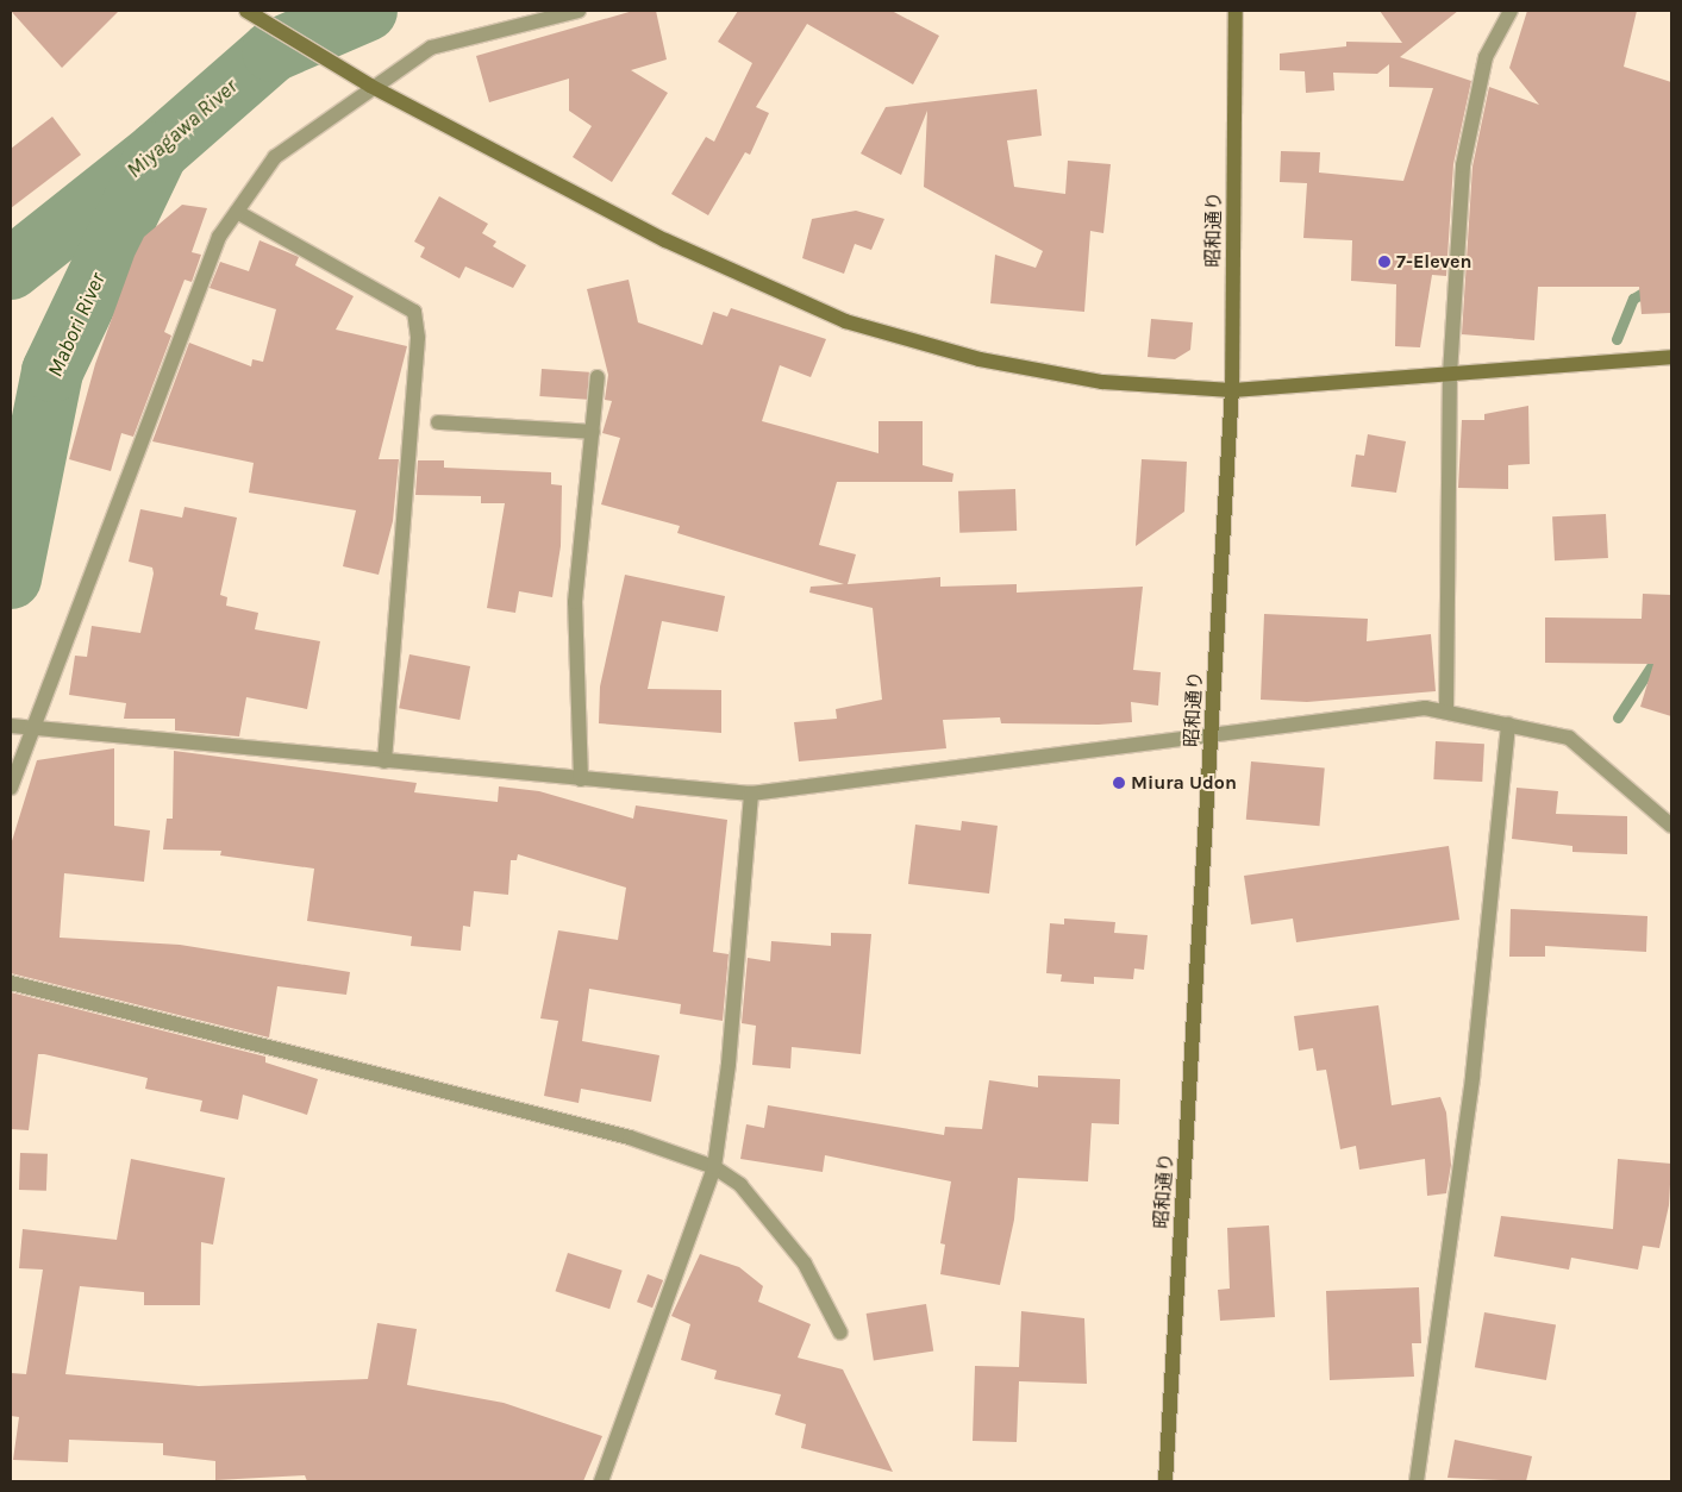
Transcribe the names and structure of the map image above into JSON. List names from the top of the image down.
{
  "streets": {
    "street": ["昭和通り"]
  },
  "water": ["Miyagawa River", "Mabori River"],
  "places": ["7-Eleven", "Miura Udon"]
}
